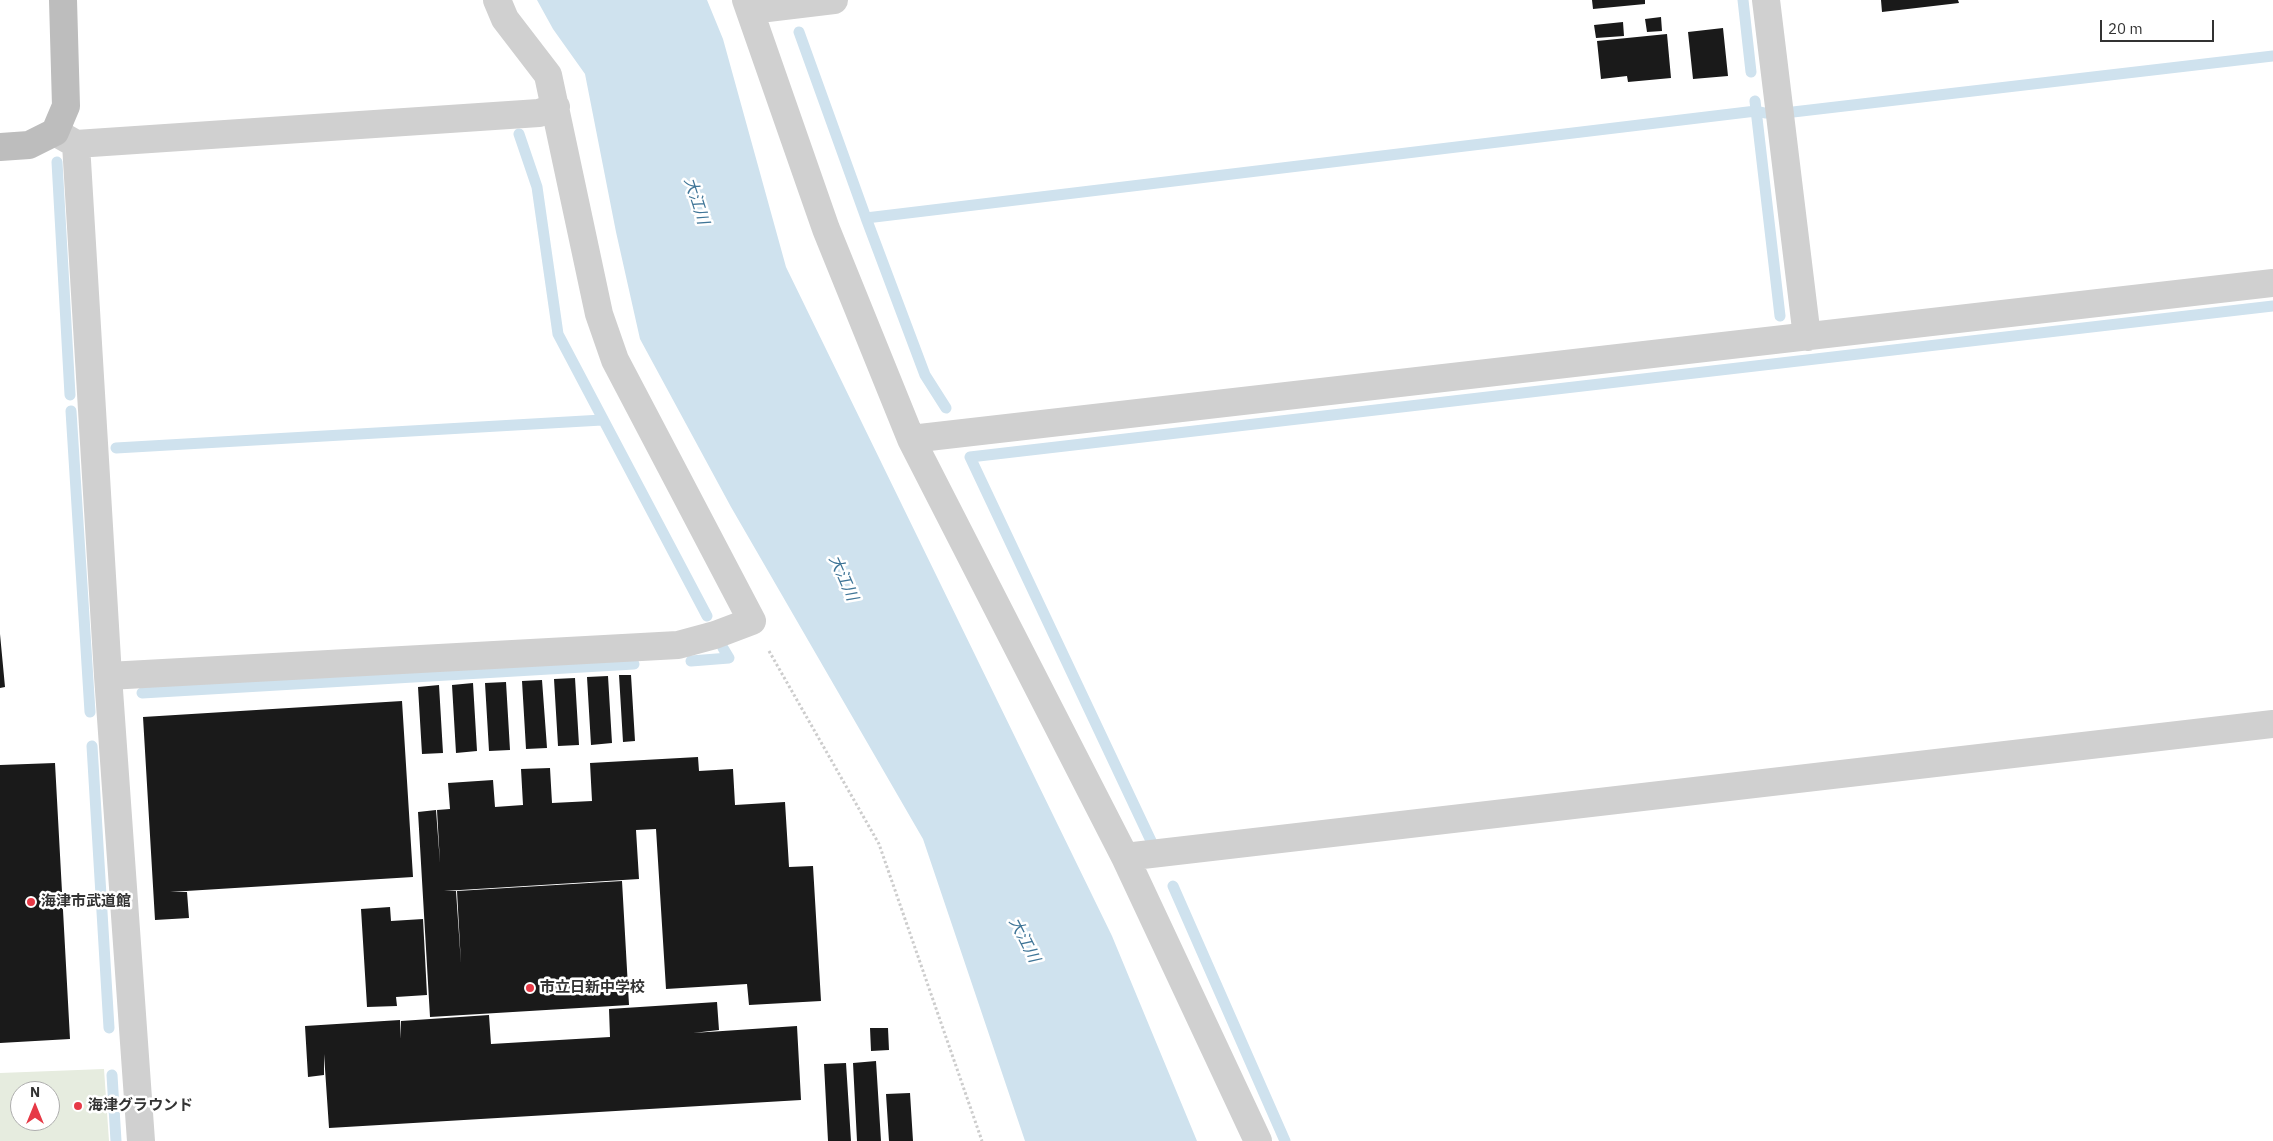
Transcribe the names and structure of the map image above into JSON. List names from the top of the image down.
{
  "water": ["大江川"],
  "places": ["海津市武道館", "市立日新中学校", "海津グラウンド"],
  "scale_bar": "20 m",
  "north": "top"
}
